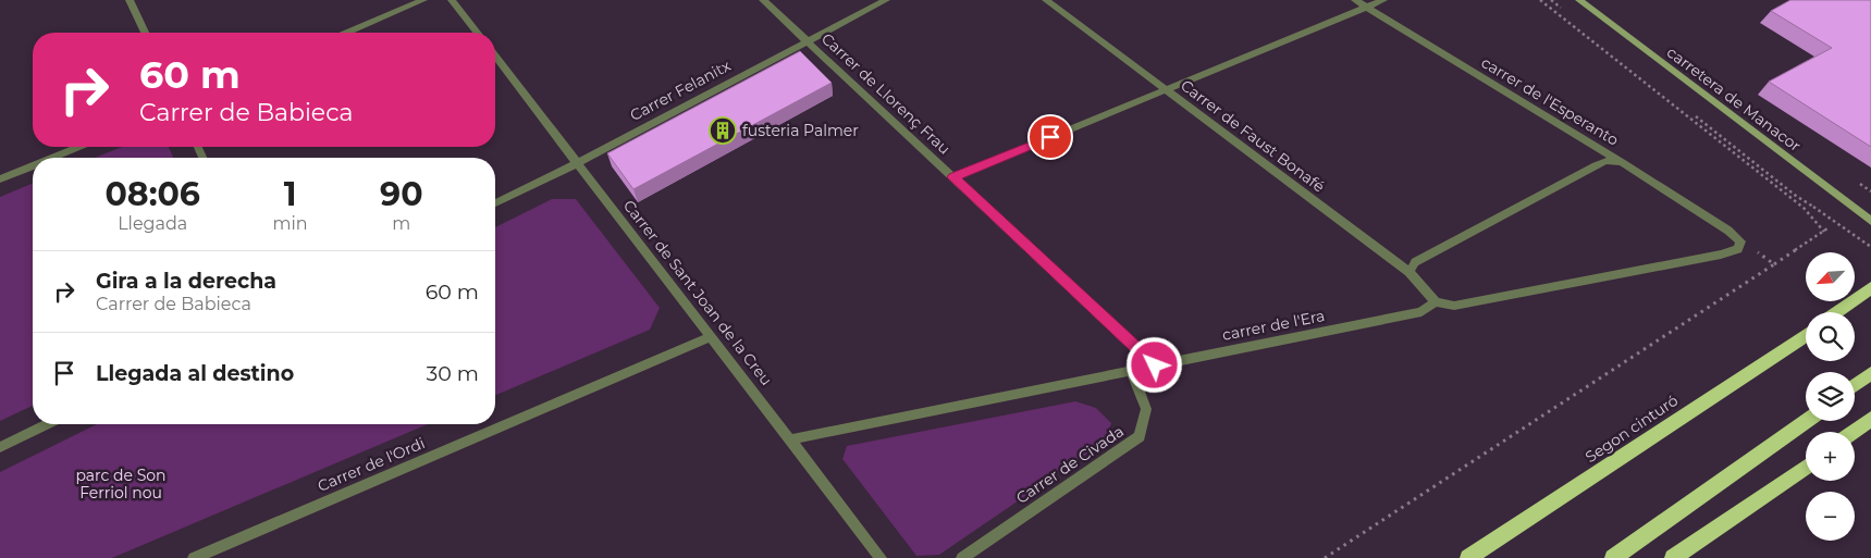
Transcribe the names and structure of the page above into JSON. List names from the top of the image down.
{
  "streets": {
    "highway": ["Segon cinturó"],
    "main road": ["carretera de Manacor"],
    "street": [
      "Carrer Felanitx",
      "Carrer de Llorenç Frau",
      "carrer de l'Esperanto",
      "Carrer de Faust Bonafé",
      "Carrer de Sant Joan de la Creu",
      "carrer de l'Era",
      "Carrer de l'Ordi",
      "Carrer de Civada"
    ]
  },
  "crossings": [
    ["Carrer Felanitx", "Carrer de Llorenç Frau"],
    ["Carrer Felanitx", "Carrer de Sant Joan de la Creu"],
    ["Carrer de Llorenç Frau", "carrer de l'Era"],
    ["carrer de l'Esperanto", "carrer de l'Era"],
    ["Carrer de Faust Bonafé", "carrer de l'Era"],
    ["Carrer de Sant Joan de la Creu", "carrer de l'Era"],
    ["Carrer de Sant Joan de la Creu", "Carrer de l'Ordi"],
    ["carrer de l'Era", "Carrer de Civada"]
  ],
  "parks": ["parc de Son Ferriol nou"],
  "places": {
    "building": ["fusteria Palmer"]
  },
  "north": "bottom left",
  "page": {
    "turn": ["60 m", "Carrer de Babieca"],
    "eta": [
      "08:06",
      "Llegada",
      "1",
      "min",
      "90",
      "m"
    ],
    "list": [
      {
        "name": "Gira a la derecha",
        "note": "Carrer de Babieca",
        "value": "60 m"
      },
      {
        "name": "Llegada al destino",
        "value": "30 m"
      }
    ],
    "map_buttons": ["+", "−"]
  }
}
